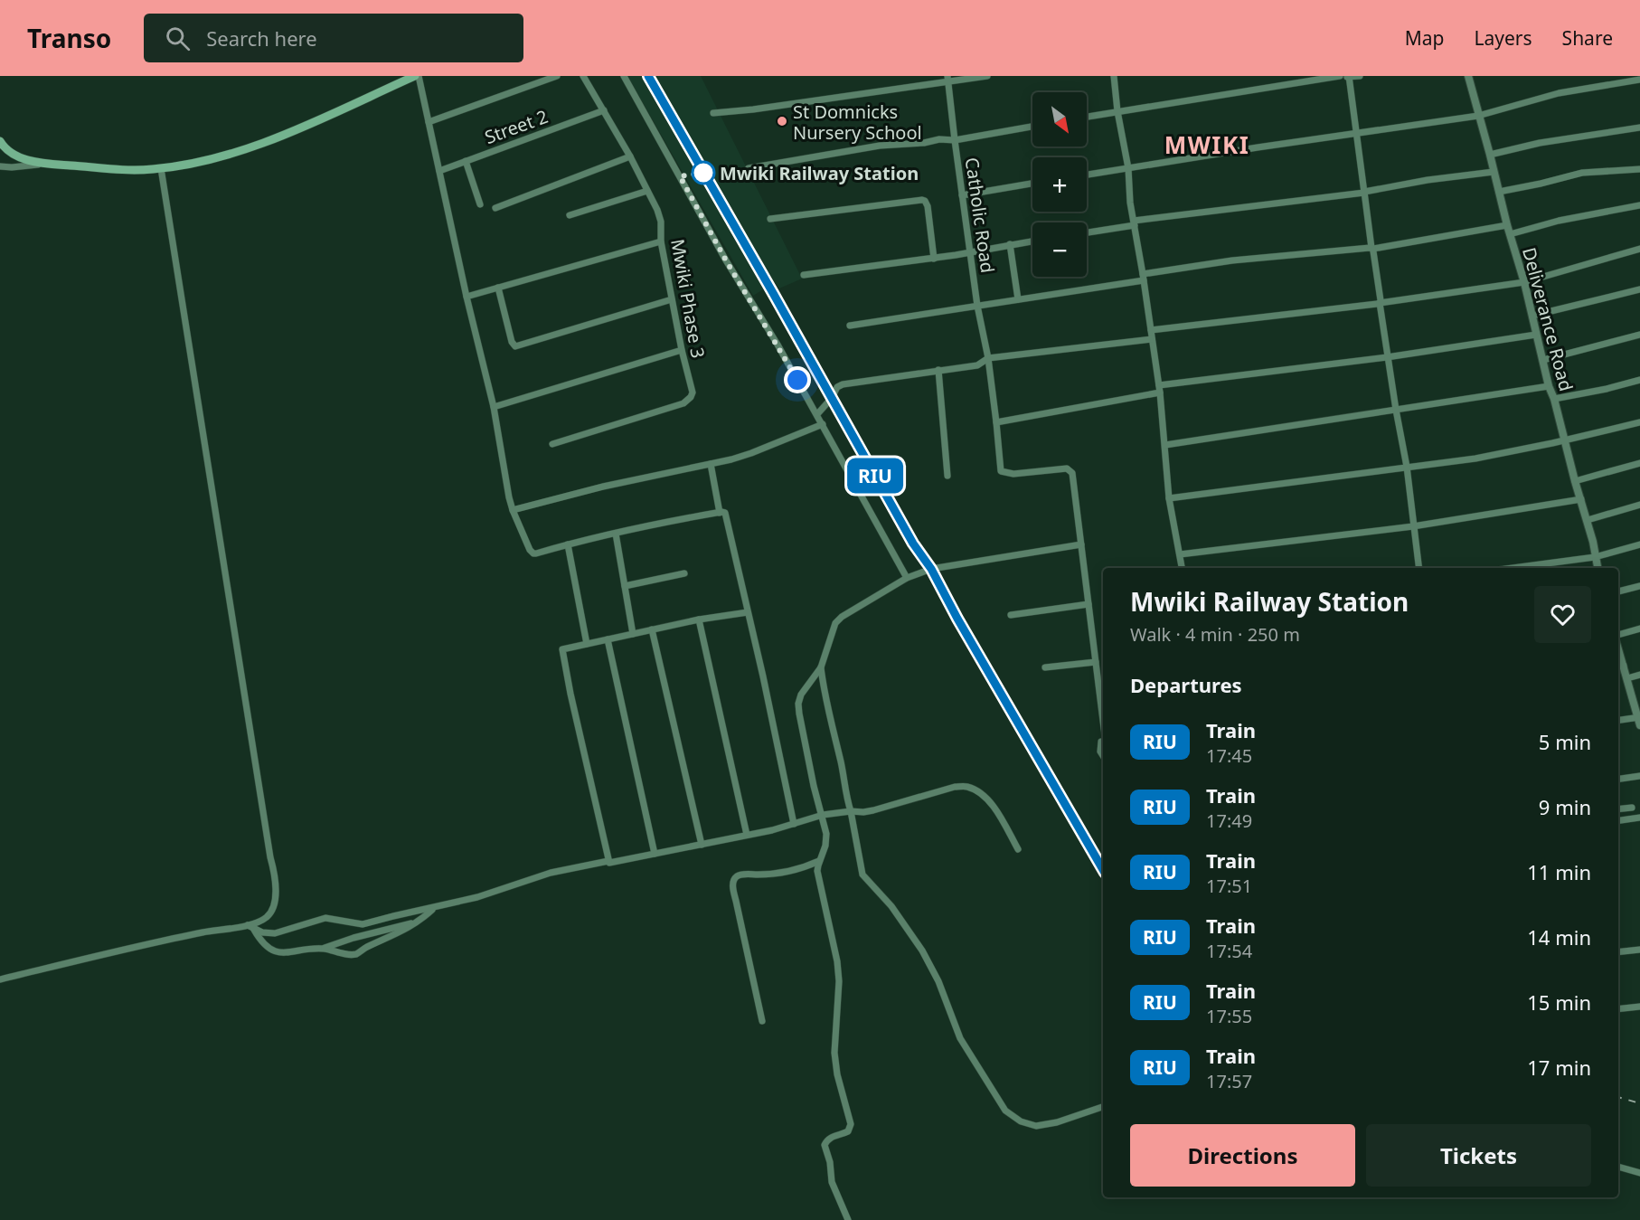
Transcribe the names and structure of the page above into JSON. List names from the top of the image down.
{
  "streets": {
    "street": [
      "Street 2",
      "Catholic Road",
      "Mwiki Phase 3",
      "Deliverance Road"
    ]
  },
  "crossings": [
    ["Street 2", "Mwiki Phase 3"]
  ],
  "districts": ["MWIKI"],
  "places": ["St Domnicks Nursery School", "Mwiki Railway Station"],
  "north": "bottom right",
  "page": {
    "header": "Transo",
    "search": "Search here",
    "nav": ["Map", "Layers", "Share"],
    "on_map": "RIU",
    "map_buttons": ["+", "−"],
    "heading": [
      ["Mwiki Railway Station", "Walk · 4 min · 250 m"],
      "Departures"
    ],
    "list": [
      {
        "mark": "RIU",
        "name": "Train",
        "note": "17:45",
        "value": "5 min"
      },
      {
        "mark": "RIU",
        "name": "Train",
        "note": "17:49",
        "value": "9 min"
      },
      {
        "mark": "RIU",
        "name": "Train",
        "note": "17:51",
        "value": "11 min"
      },
      {
        "mark": "RIU",
        "name": "Train",
        "note": "17:54",
        "value": "14 min"
      },
      {
        "mark": "RIU",
        "name": "Train",
        "note": "17:55",
        "value": "15 min"
      },
      {
        "mark": "RIU",
        "name": "Train",
        "note": "17:57",
        "value": "17 min"
      }
    ],
    "buttons": ["Directions", "Tickets"]
  }
}
